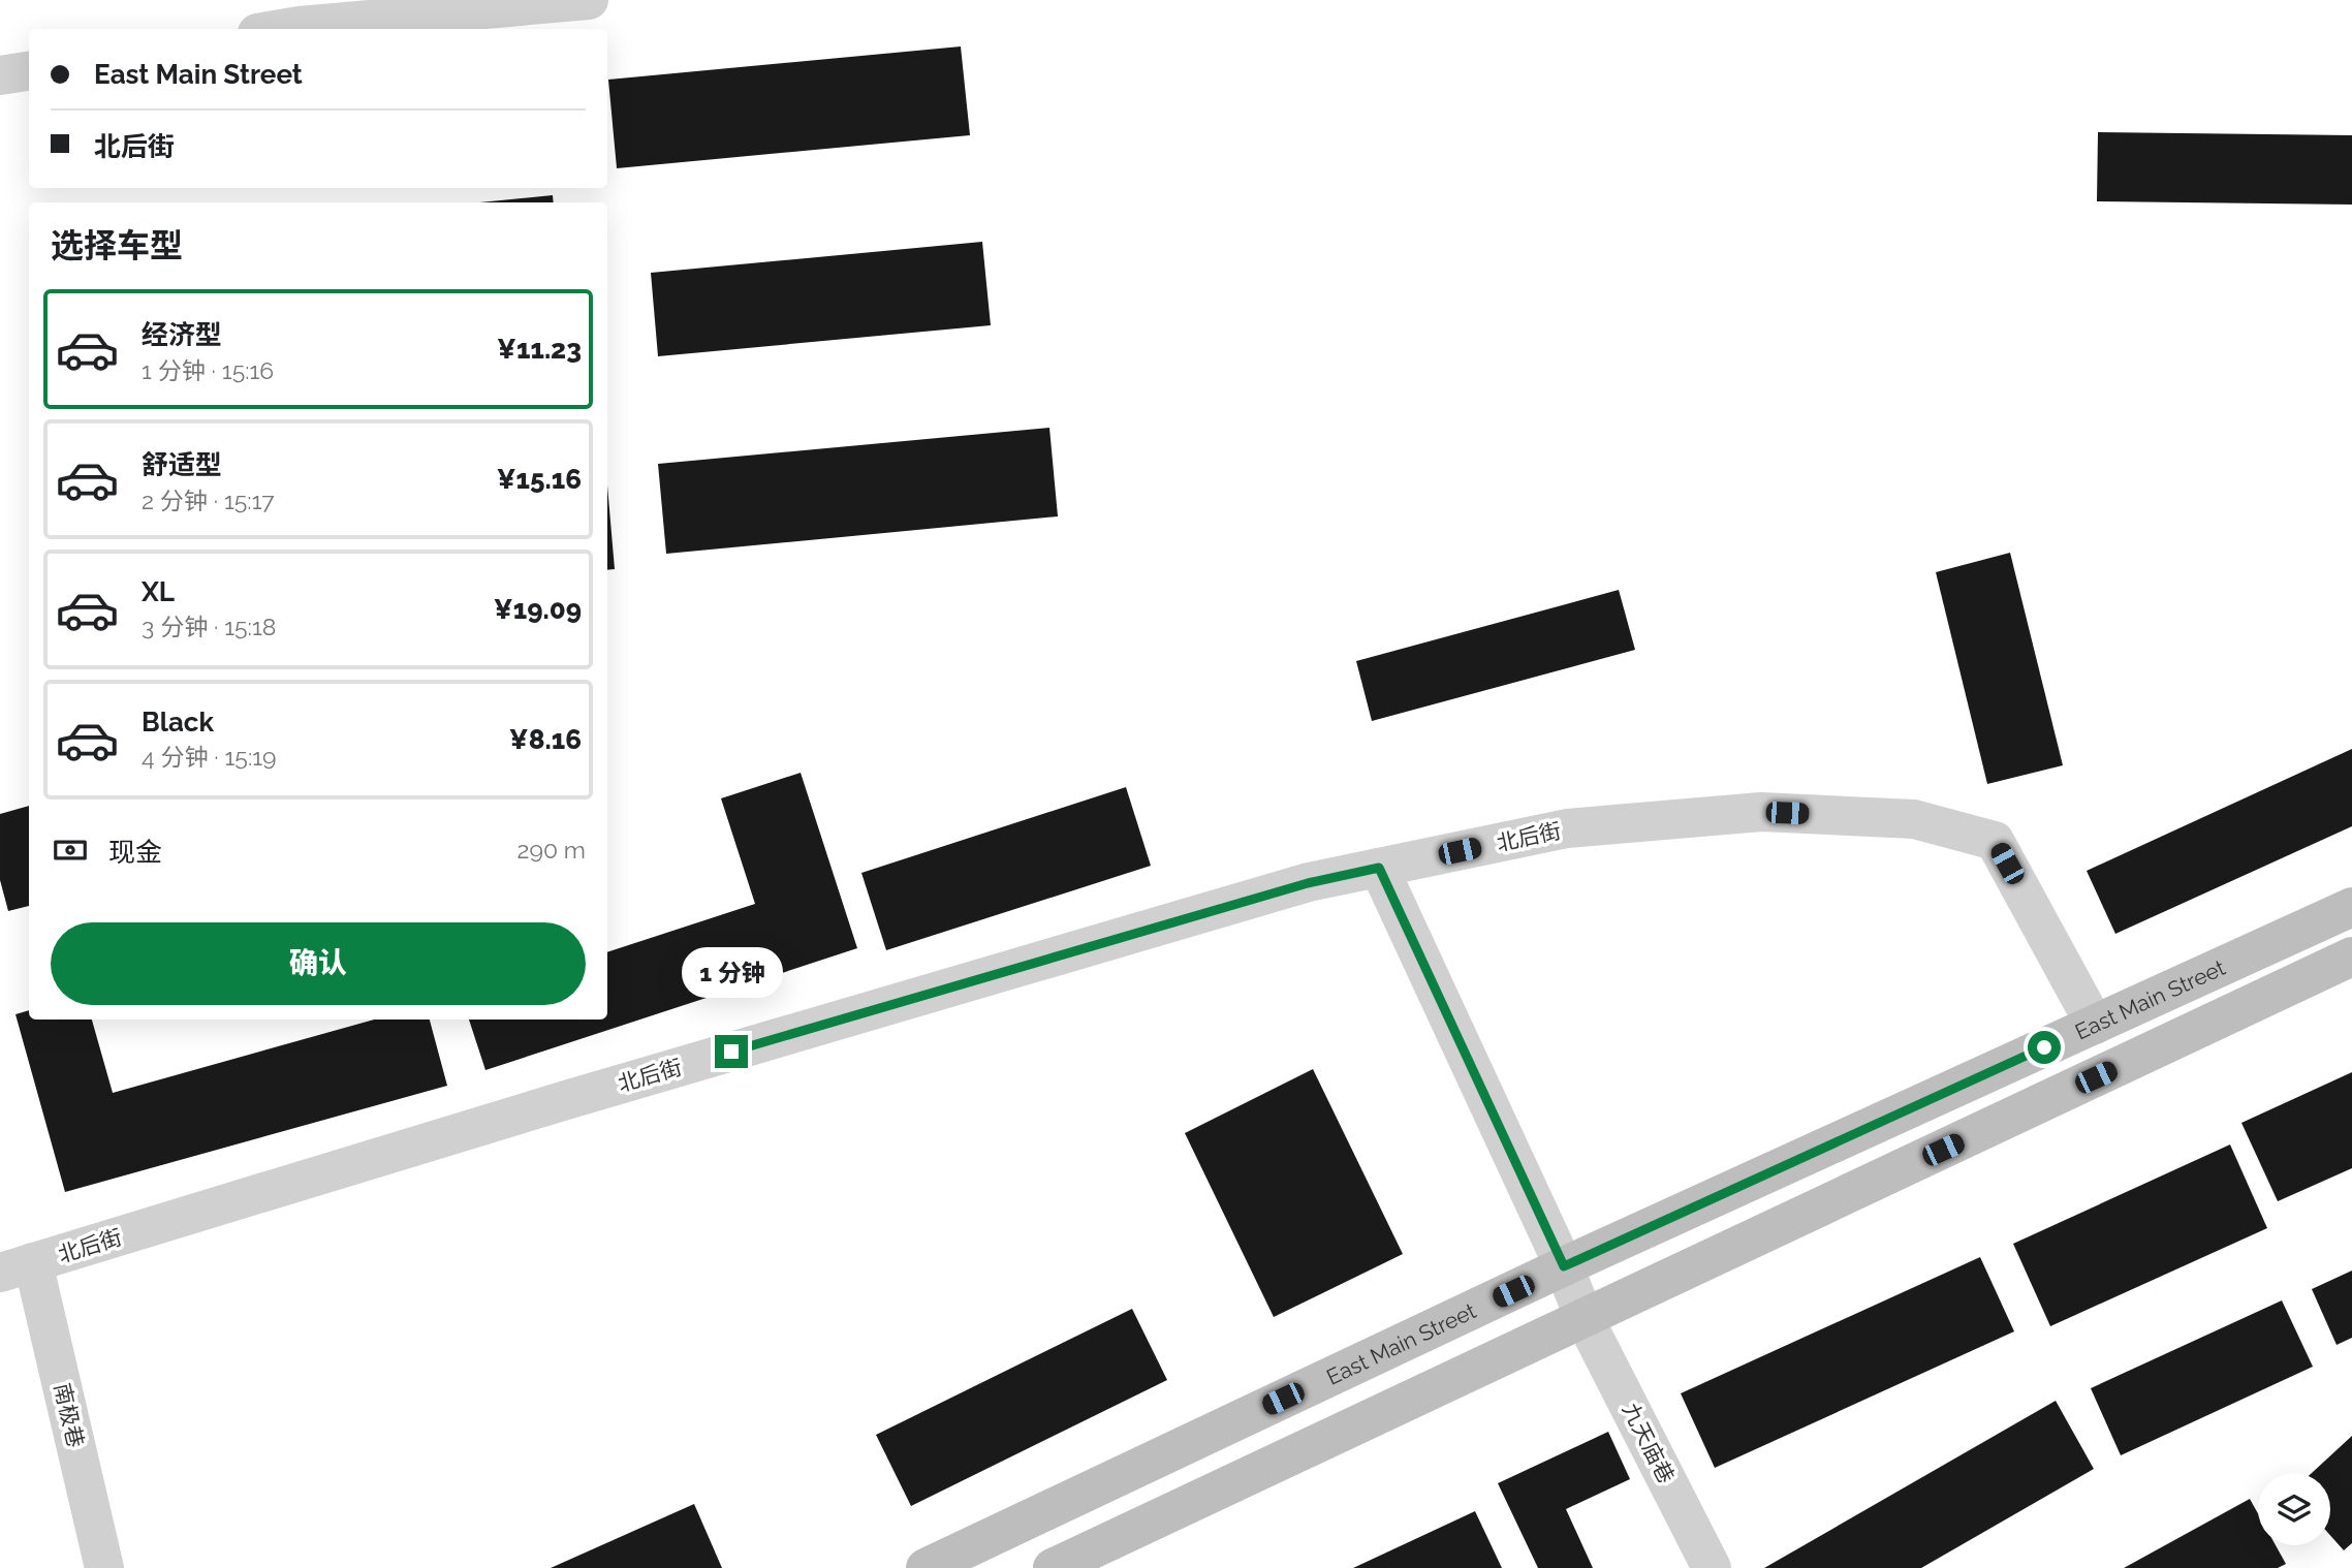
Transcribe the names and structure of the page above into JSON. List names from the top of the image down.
{
  "streets": {
    "main road": ["East Main Street"],
    "street": ["北后街", "南极巷", "九天庙巷"]
  },
  "crossings": [
    ["北后街", "East Main Street"],
    ["北后街", "南极巷"],
    ["北后街", "九天庙巷"],
    ["East Main Street", "九天庙巷"]
  ],
  "page": {
    "banner": ["East Main Street", "北后街"],
    "heading": "选择车型",
    "list": [
      {
        "name": "经济型",
        "note": "1 分钟 · 15:16",
        "value": "¥11.23"
      },
      {
        "name": "舒适型",
        "note": "2 分钟 · 15:17",
        "value": "¥15.16"
      },
      {
        "name": "XL",
        "note": "3 分钟 · 15:18",
        "value": "¥19.09"
      },
      {
        "name": "Black",
        "note": "4 分钟 · 15:19",
        "value": "¥8.16"
      }
    ],
    "pay": ["现金", "290 m"],
    "buttons": "确认",
    "bubble": "1 分钟"
  }
}
